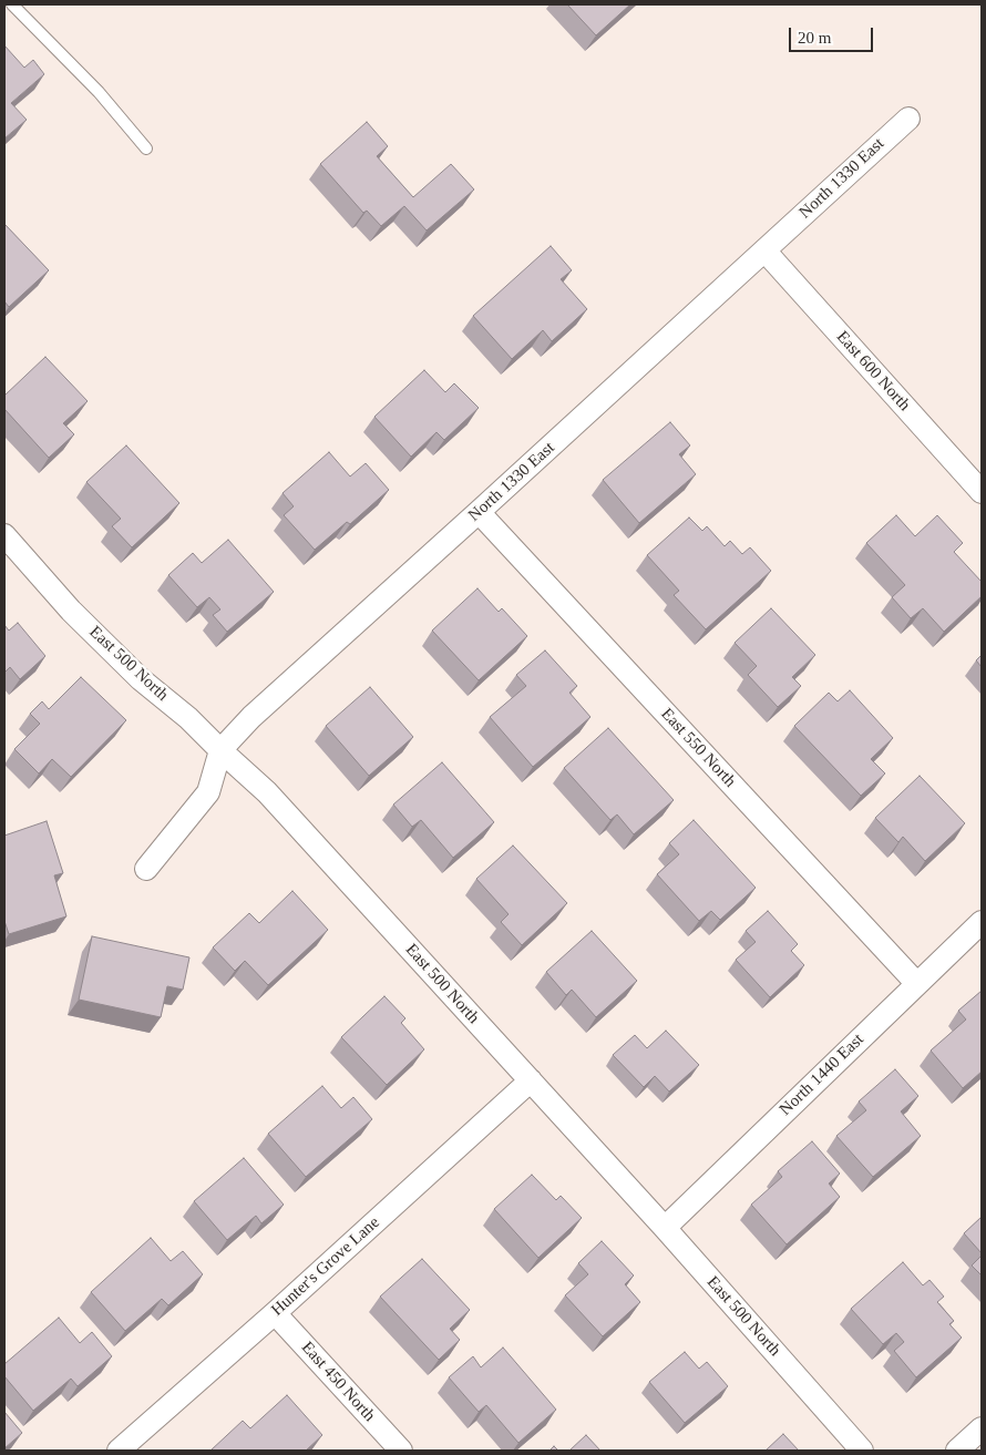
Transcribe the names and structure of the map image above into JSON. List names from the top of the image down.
{
  "streets": {
    "street": [
      "North 1330 East",
      "East 600 North",
      "East 500 North",
      "East 550 North",
      "North 1440 East",
      "Hunter's Grove Lane",
      "East 450 North"
    ]
  },
  "crossings": [
    ["North 1330 East", "East 600 North"],
    ["North 1330 East", "East 500 North"],
    ["North 1330 East", "East 550 North"],
    ["East 500 North", "North 1440 East"],
    ["East 500 North", "Hunter's Grove Lane"],
    ["East 550 North", "North 1440 East"],
    ["Hunter's Grove Lane", "East 450 North"]
  ],
  "scale_bar": "20 m"
}
